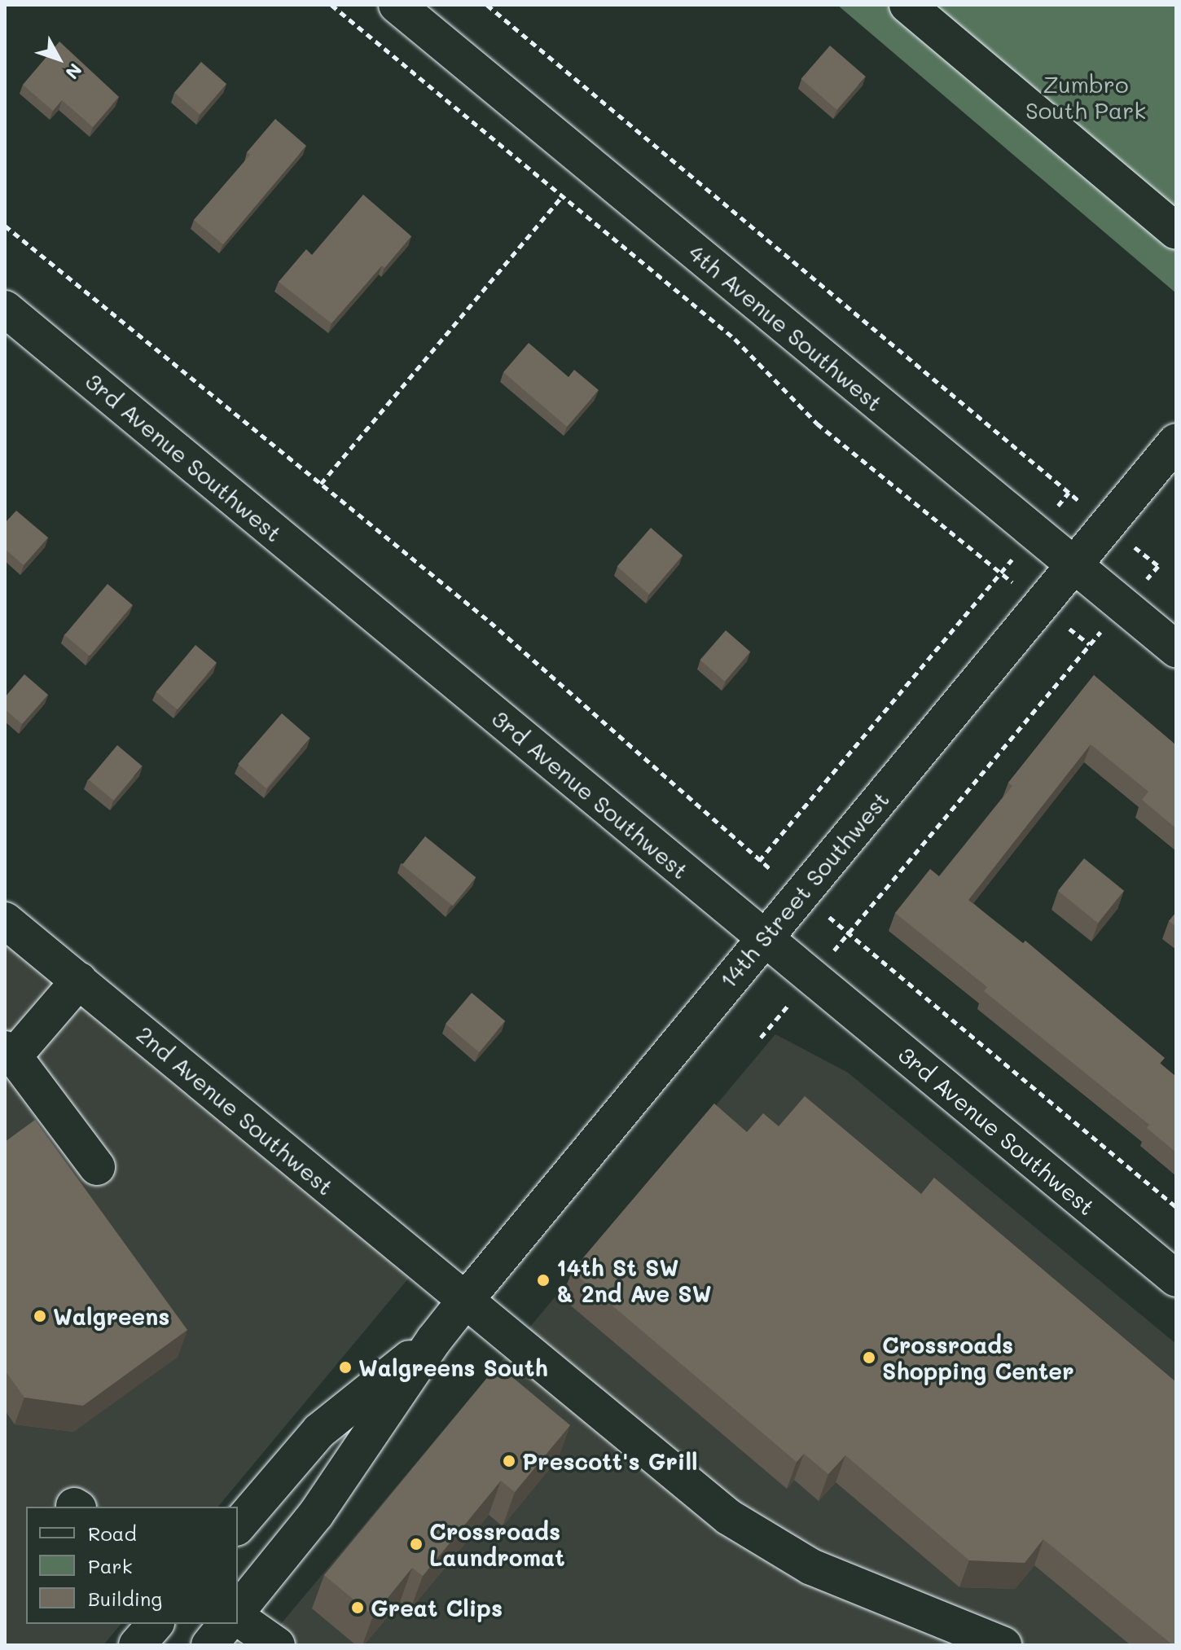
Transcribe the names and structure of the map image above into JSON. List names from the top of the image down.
{
  "streets": {
    "street": [
      "4th Avenue Southwest",
      "3rd Avenue Southwest",
      "14th Street Southwest",
      "2nd Avenue Southwest"
    ]
  },
  "crossings": [
    ["4th Avenue Southwest", "14th Street Southwest"],
    ["3rd Avenue Southwest", "14th Street Southwest"],
    ["14th Street Southwest", "2nd Avenue Southwest"]
  ],
  "parks": ["Zumbro South Park"],
  "places": [
    "14th St SW & 2nd Ave SW",
    "Walgreens",
    "Crossroads Shopping Center",
    "Walgreens South",
    "Prescott's Grill",
    "Crossroads Laundromat",
    "Great Clips"
  ],
  "legend": ["Road", "Park", "Building"],
  "north": "bottom right"
}
